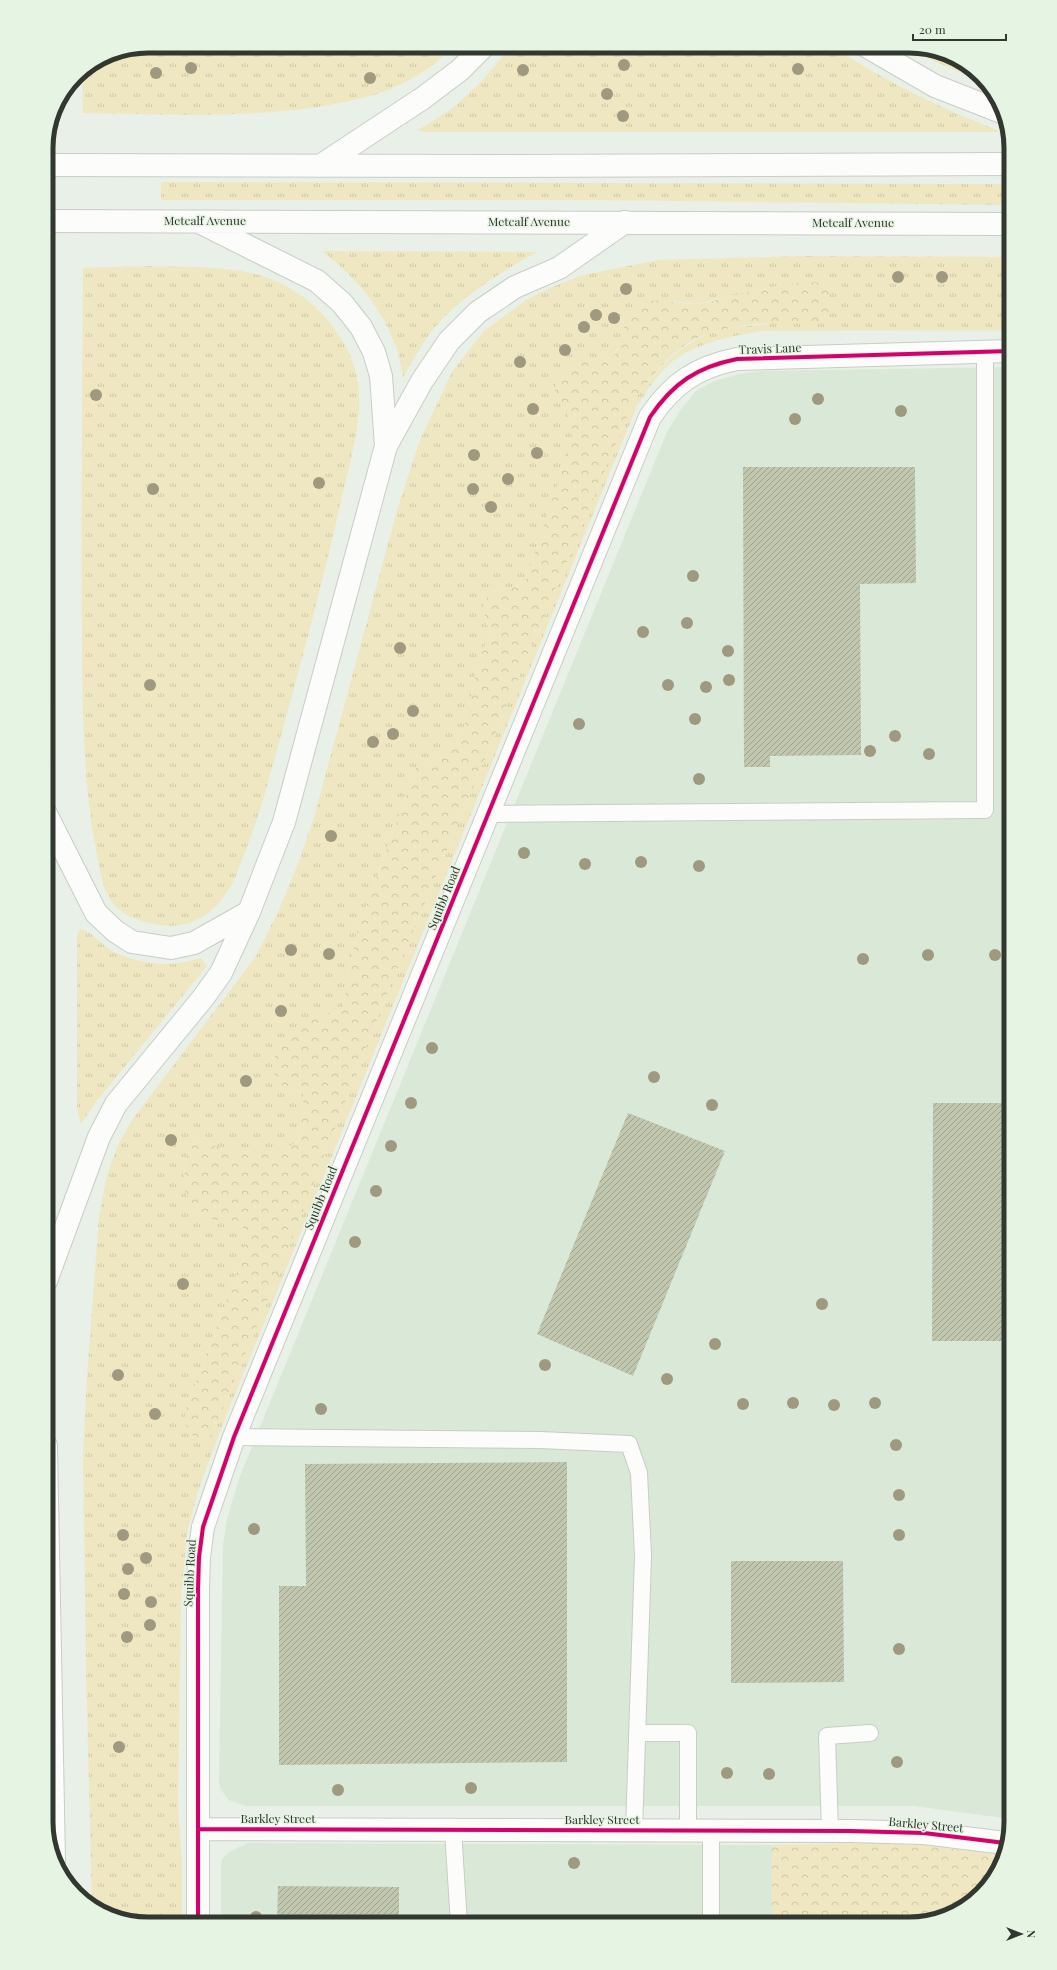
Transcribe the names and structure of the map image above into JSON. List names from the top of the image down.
{
  "streets": {
    "main road": [
      "Metcalf Avenue",
      "Travis Lane",
      "Squibb Road",
      "Barkley Street"
    ]
  },
  "crossings": [
    ["Travis Lane", "Squibb Road"],
    ["Squibb Road", "Barkley Street"]
  ],
  "scale_bar": "20 m",
  "north": "right"
}
